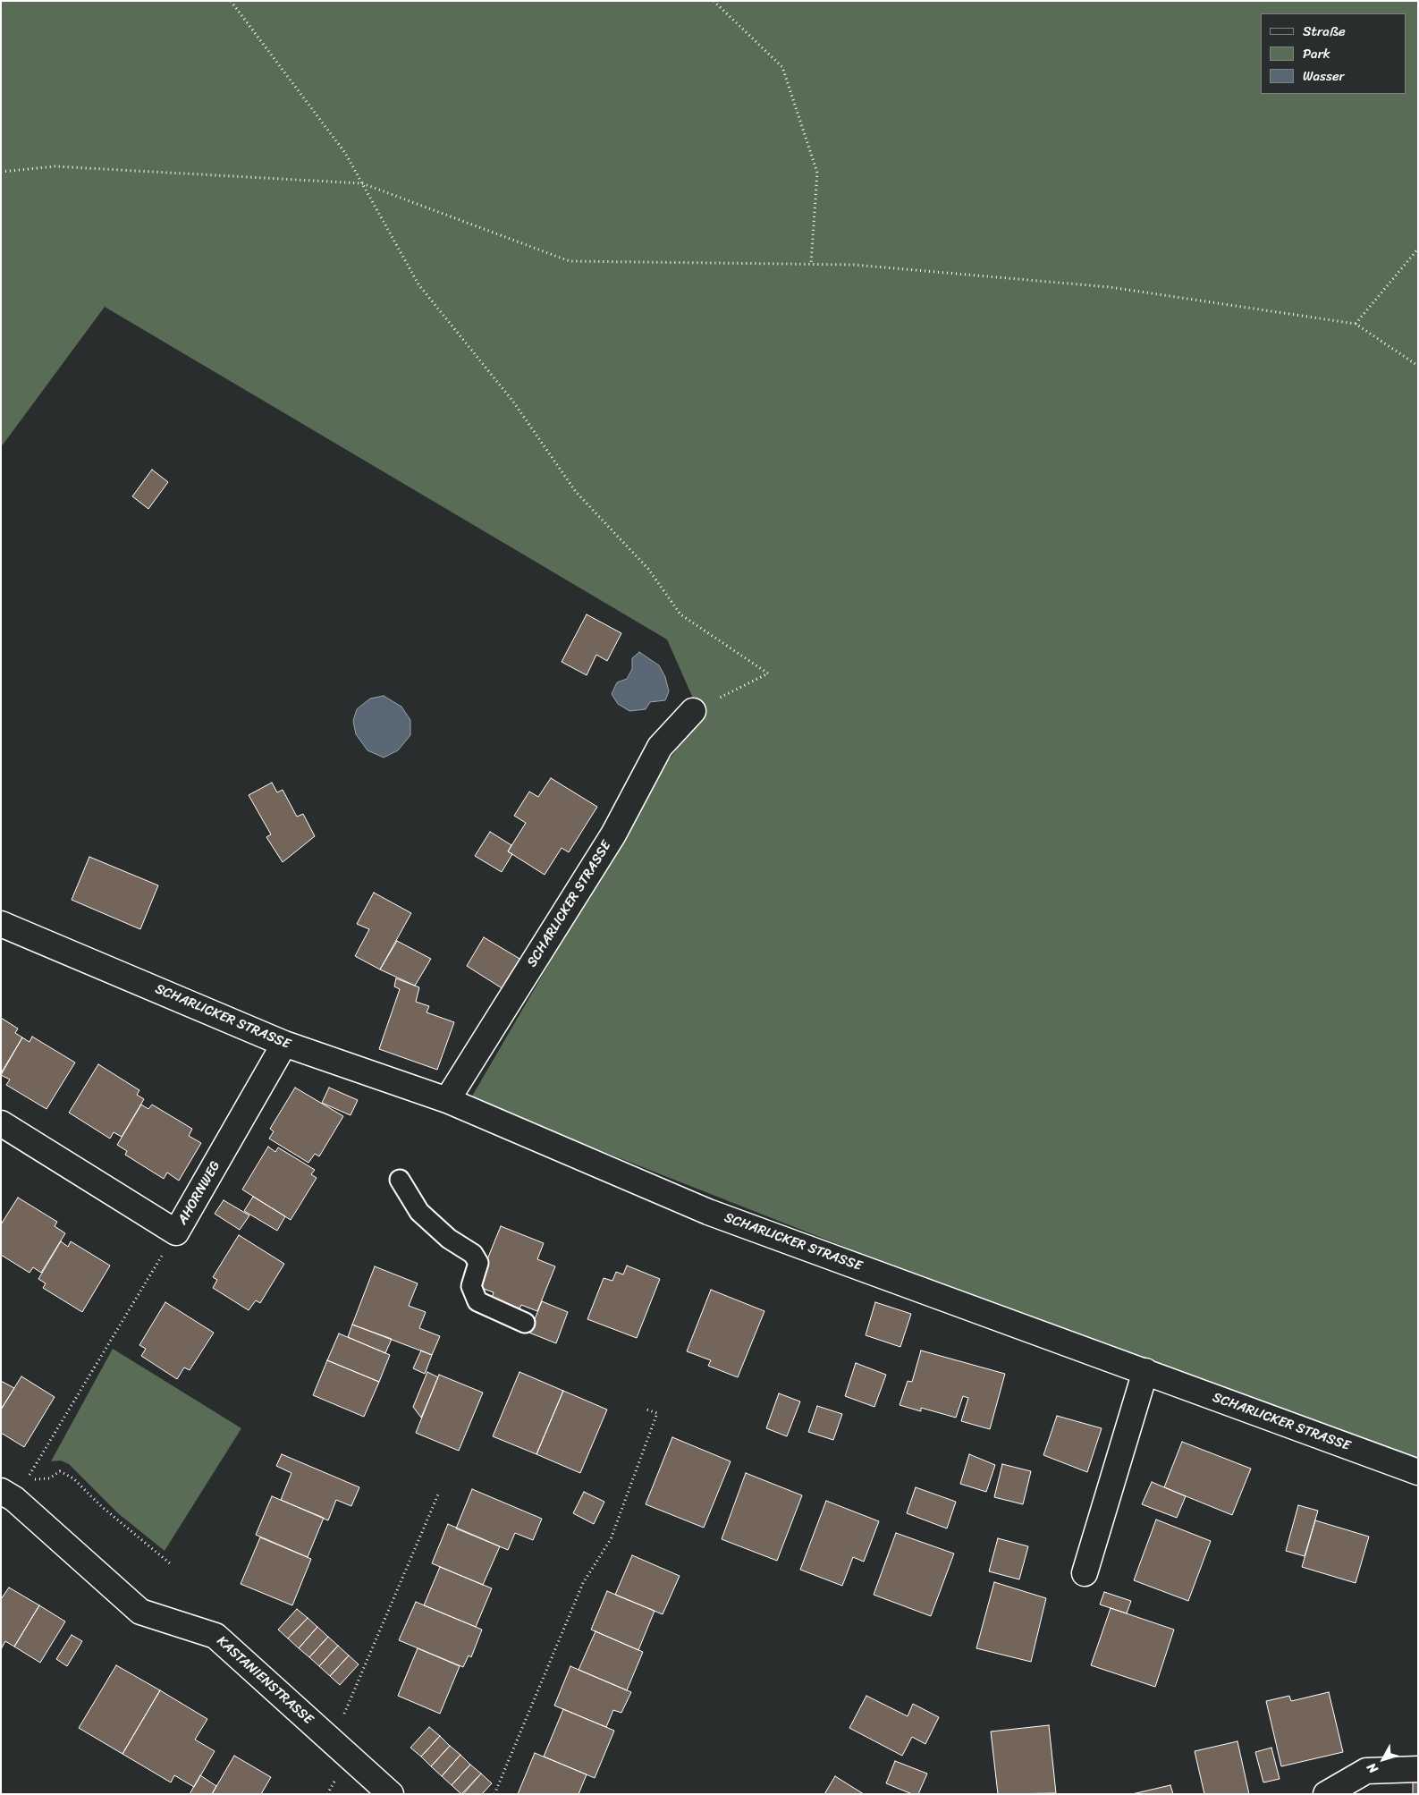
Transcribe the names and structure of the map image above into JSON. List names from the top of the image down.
{
  "streets": {
    "street": ["SCHARLICKER STRASSE", "AHORNWEG", "KASTANIENSTRASSE"]
  },
  "crossings": [
    ["SCHARLICKER STRASSE", "AHORNWEG"]
  ],
  "legend": ["Straße", "Park", "Wasser"],
  "north": "bottom left"
}
